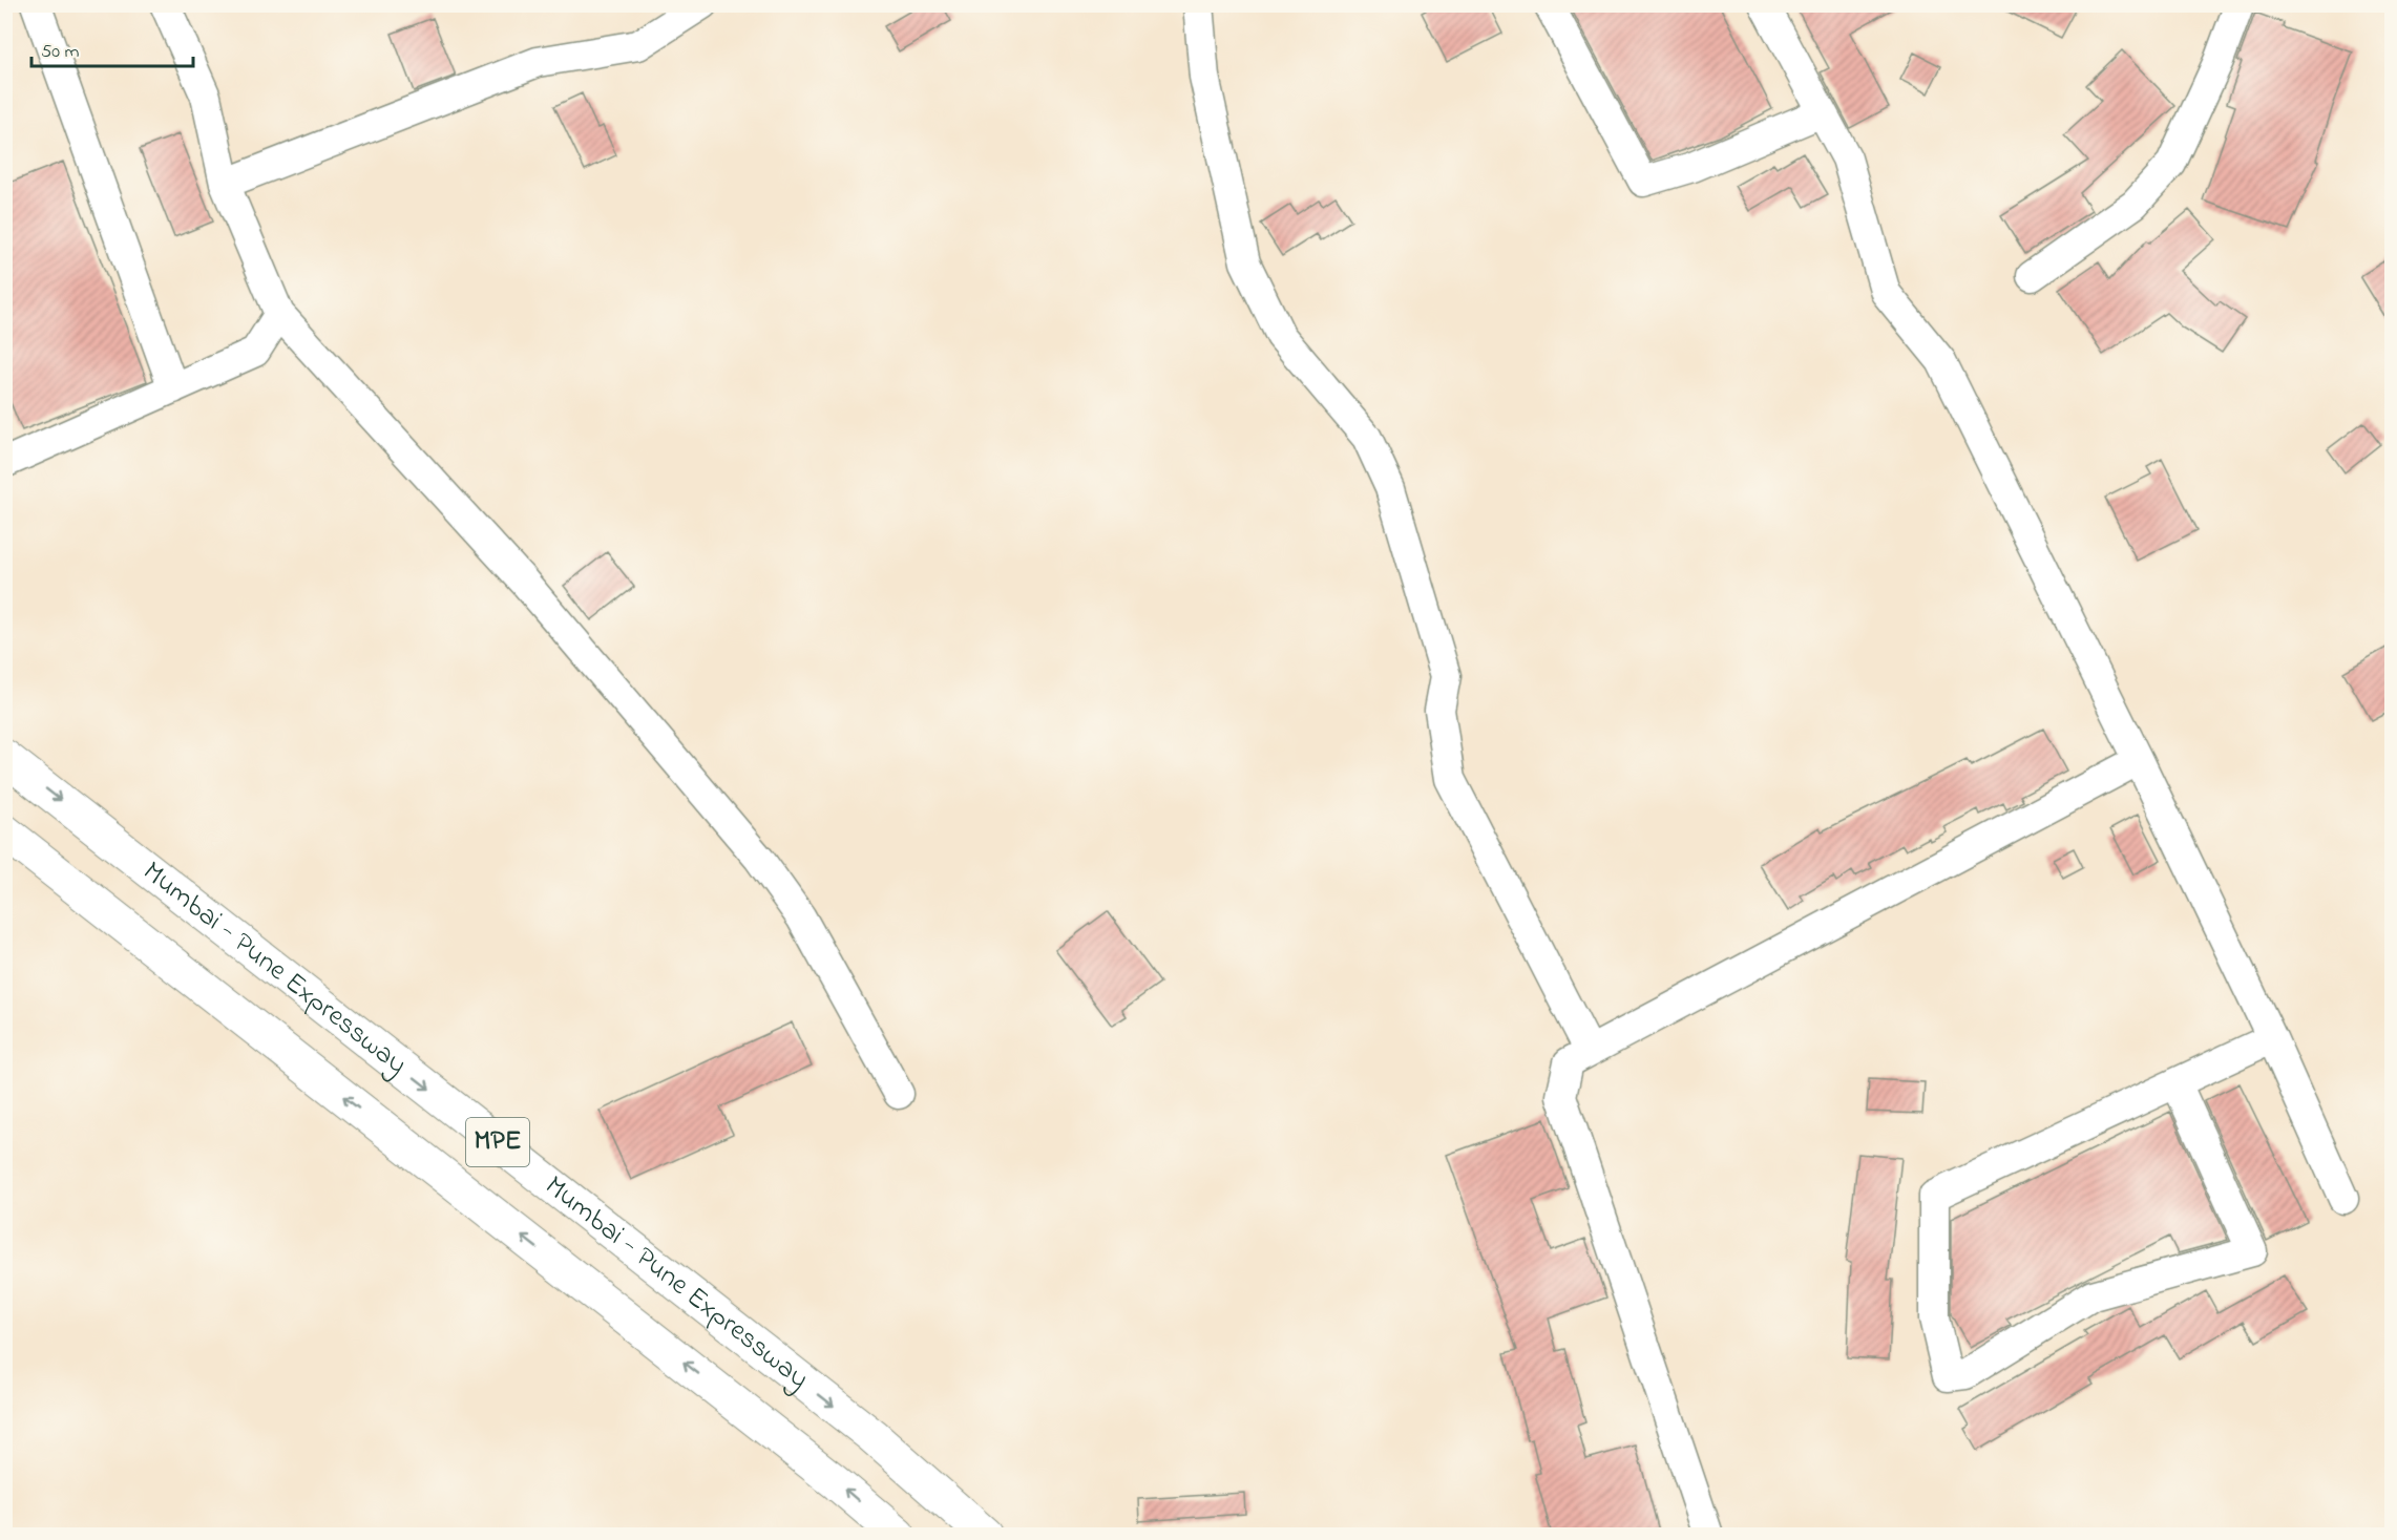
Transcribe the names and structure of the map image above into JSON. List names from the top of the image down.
{
  "streets": {
    "highway": ["Mumbai - Pune Expressway", "MPE"]
  },
  "scale_bar": "50 m"
}
